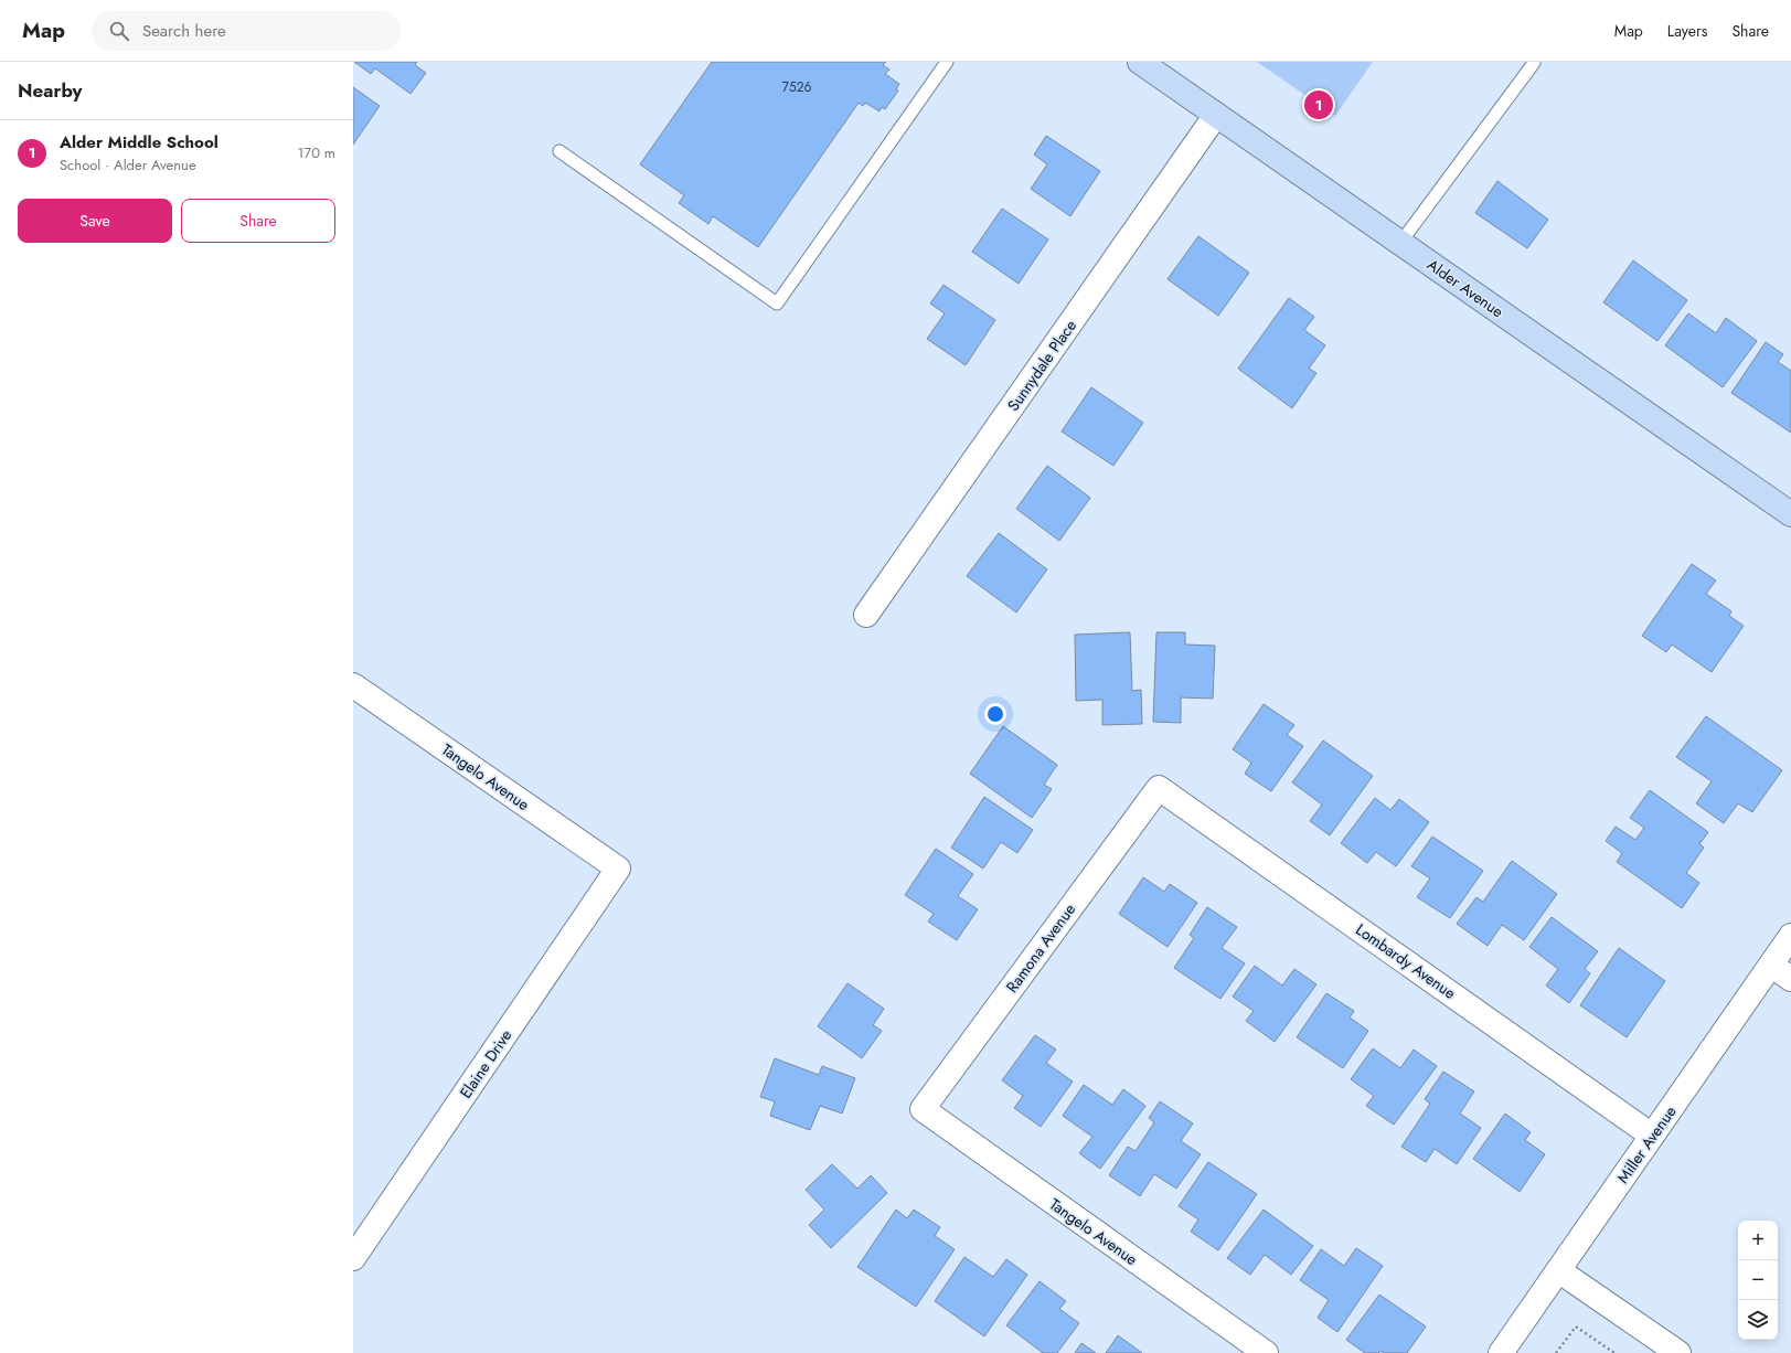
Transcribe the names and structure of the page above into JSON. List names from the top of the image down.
{
  "streets": {
    "main road": ["Alder Avenue"],
    "street": [
      "Sunnydale Place",
      "Tangelo Avenue",
      "Ramona Avenue",
      "Lombardy Avenue",
      "Elaine Drive",
      "Miller Avenue"
    ]
  },
  "crossings": [
    ["Alder Avenue", "Sunnydale Place"],
    ["Tangelo Avenue", "Ramona Avenue"],
    ["Tangelo Avenue", "Elaine Drive"],
    ["Ramona Avenue", "Lombardy Avenue"],
    ["Lombardy Avenue", "Miller Avenue"]
  ],
  "house_numbers": ["7526"],
  "page": {
    "header": "Map",
    "search": "Search here",
    "nav": ["Map", "Layers", "Share"],
    "heading": "Nearby",
    "pins": "1",
    "list": [
      {
        "mark": "1",
        "name": "Alder Middle School",
        "note": "School · Alder Avenue",
        "value": "170 m"
      }
    ],
    "buttons": ["Save", "Share"],
    "map_buttons": ["+", "−"]
  }
}
